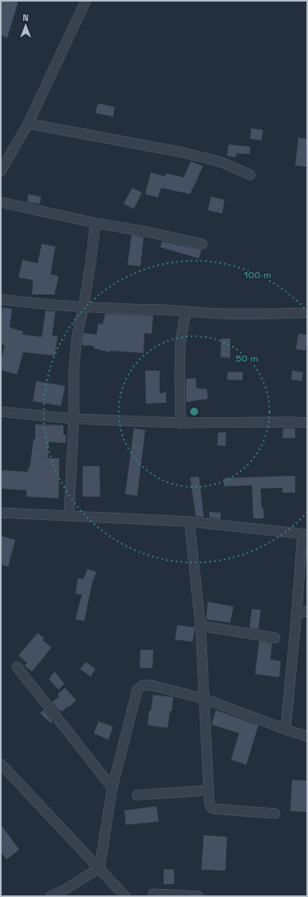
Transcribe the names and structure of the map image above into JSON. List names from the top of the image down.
{
  "north": "top",
  "rings": ["100 m", "50 m"]
}
